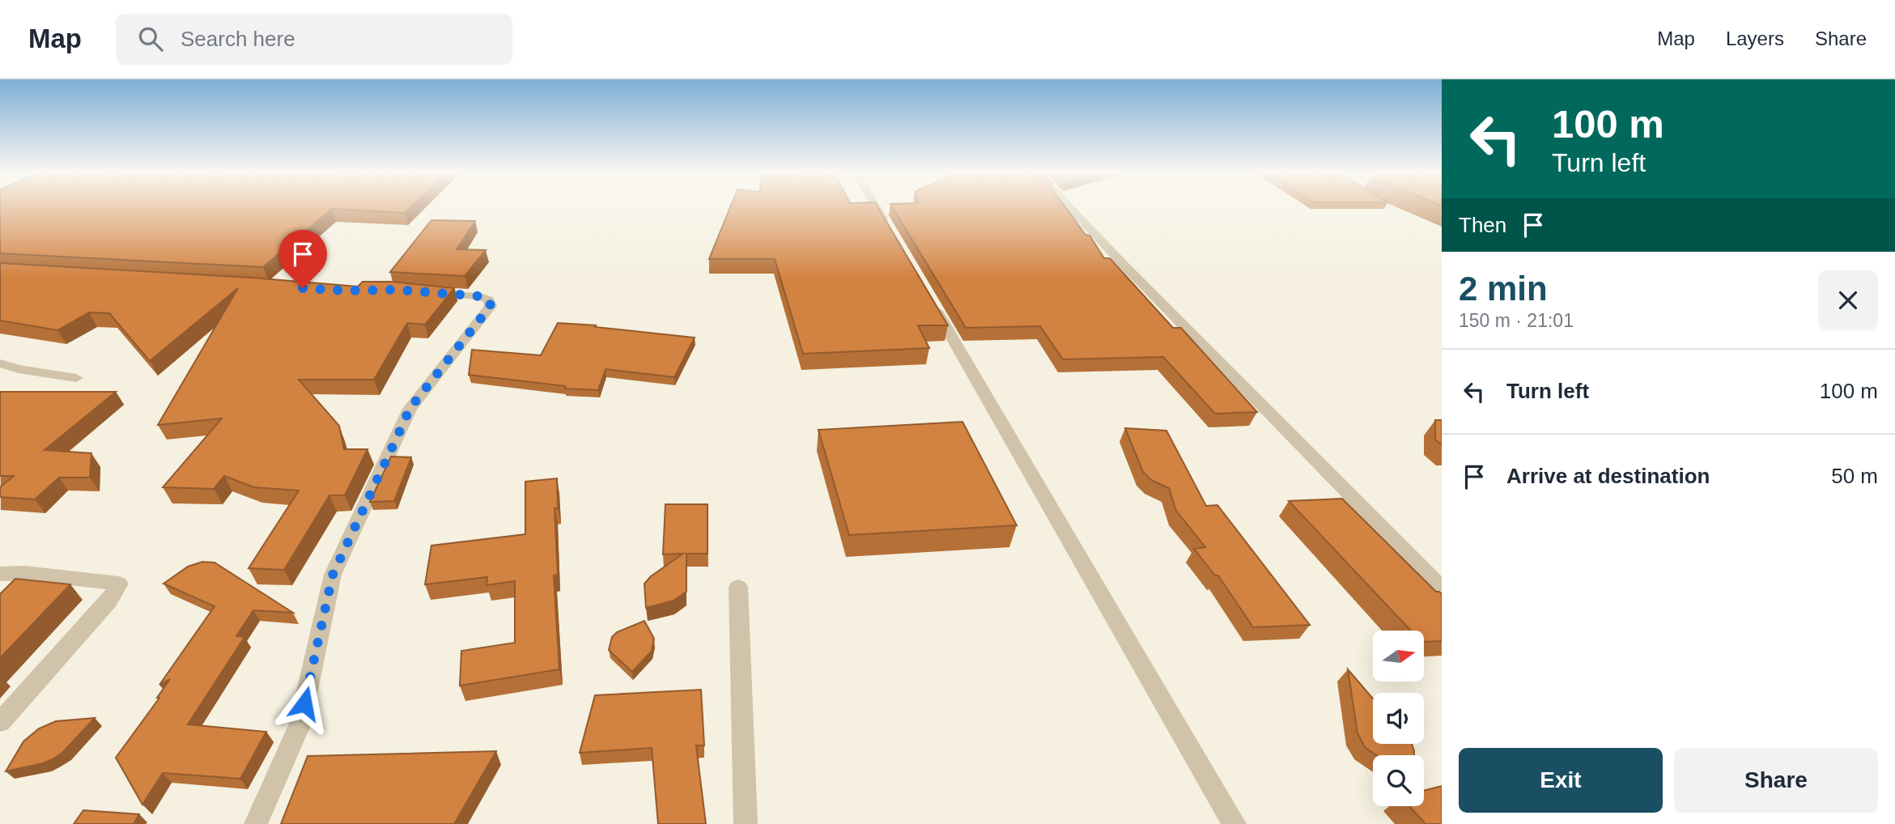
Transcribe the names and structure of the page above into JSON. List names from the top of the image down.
{
  "north": "right",
  "page": {
    "header": "Map",
    "search": "Search here",
    "nav": ["Map", "Layers", "Share"],
    "turn": ["100 m", "Turn left"],
    "then": "Then",
    "heading": ["2 min", "150 m · 21:01"],
    "list": [
      {
        "name": "Turn left",
        "value": "100 m"
      },
      {
        "name": "Arrive at destination",
        "value": "50 m"
      }
    ],
    "buttons": ["Exit", "Share"]
  }
}
